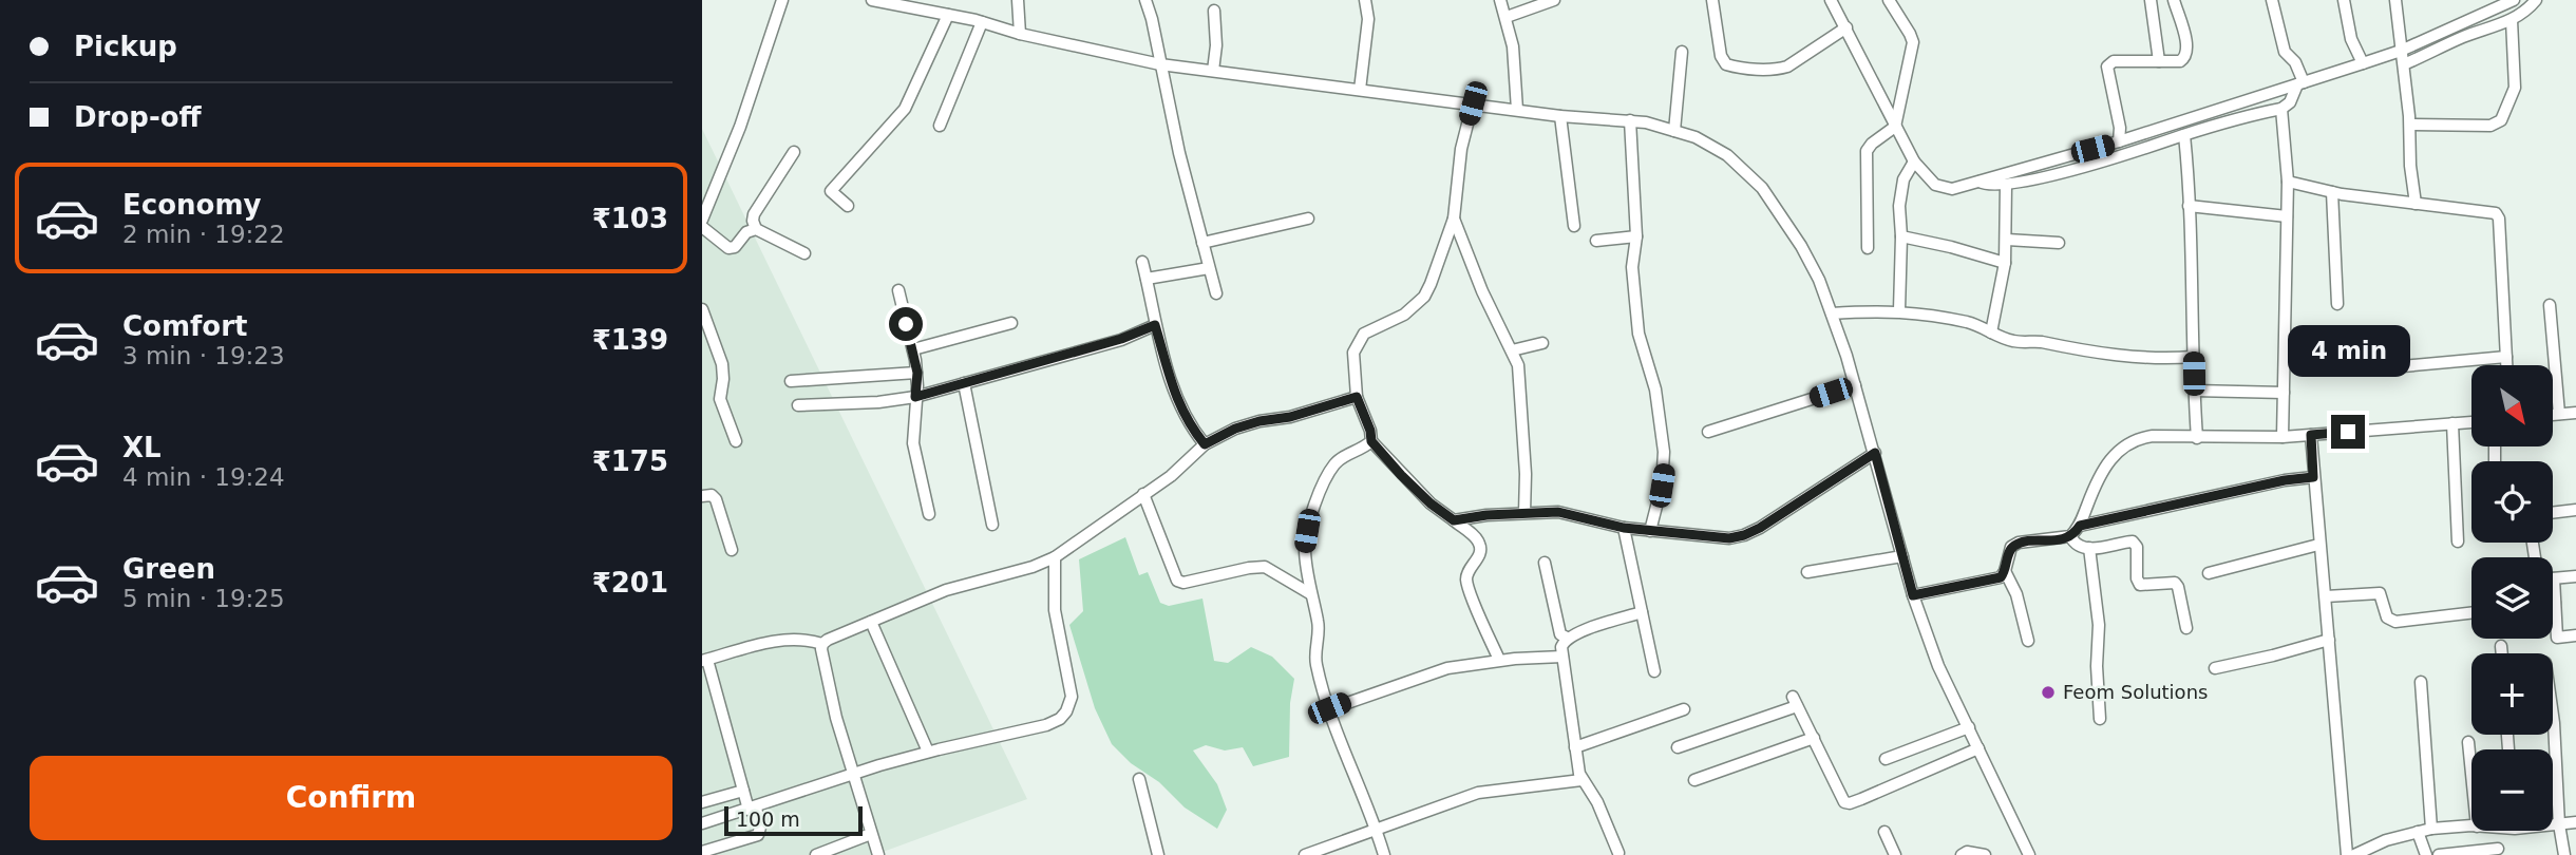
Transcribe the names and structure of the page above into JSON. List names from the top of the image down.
{
  "places": ["Feom Solutions"],
  "scale_bar": "100 m",
  "north": "bottom right",
  "page": {
    "banner": ["Pickup", "Drop-off"],
    "list": [
      {
        "name": "Economy",
        "note": "2 min · 19:22",
        "value": "₹103"
      },
      {
        "name": "Comfort",
        "note": "3 min · 19:23",
        "value": "₹139"
      },
      {
        "name": "XL",
        "note": "4 min · 19:24",
        "value": "₹175"
      },
      {
        "name": "Green",
        "note": "5 min · 19:25",
        "value": "₹201"
      }
    ],
    "bubble": "4 min",
    "map_buttons": ["+", "−"],
    "buttons": "Confirm",
    "scale": "100 m"
  }
}
